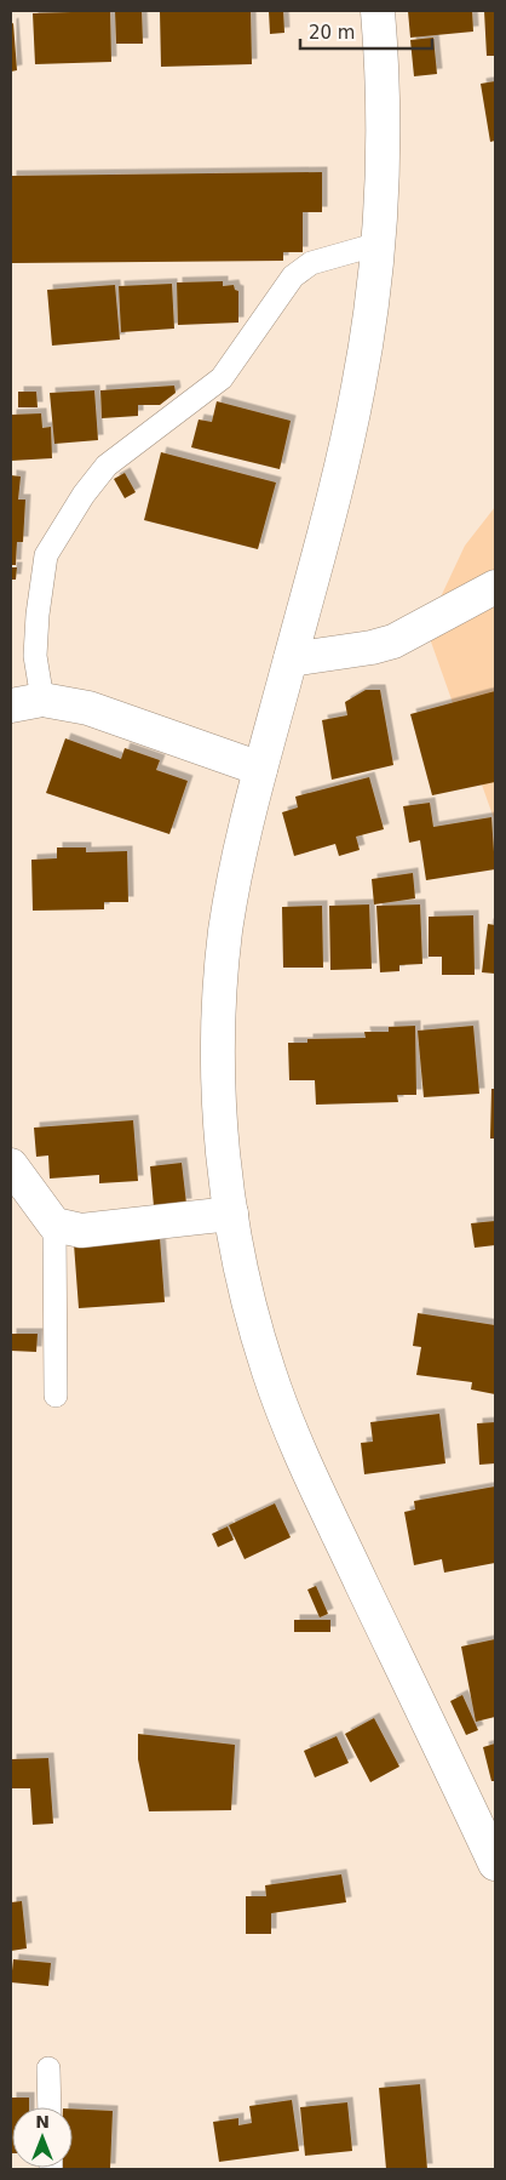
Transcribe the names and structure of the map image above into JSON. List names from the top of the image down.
{
  "scale_bar": "20 m",
  "north": "top"
}
